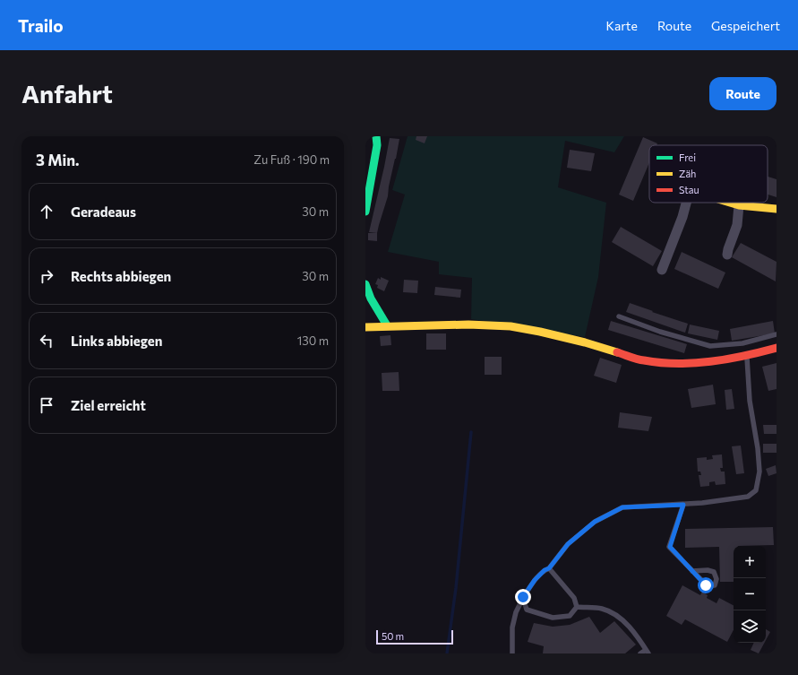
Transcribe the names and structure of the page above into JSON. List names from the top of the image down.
{
  "legend": ["Frei", "Zäh", "Stau"],
  "scale_bar": "50 m",
  "page": {
    "header": "Trailo",
    "nav": ["Karte", "Route", "Gespeichert"],
    "buttons": "Route",
    "title": "Anfahrt",
    "heading": ["3 Min.", "Zu Fuß · 190 m"],
    "list": [
      ["Geradeaus", "30 m"],
      ["Rechts abbiegen", "30 m"],
      ["Links abbiegen", "130 m"],
      "Ziel erreicht"
    ],
    "map_buttons": ["+", "−"],
    "scale": "50 m"
  }
}
